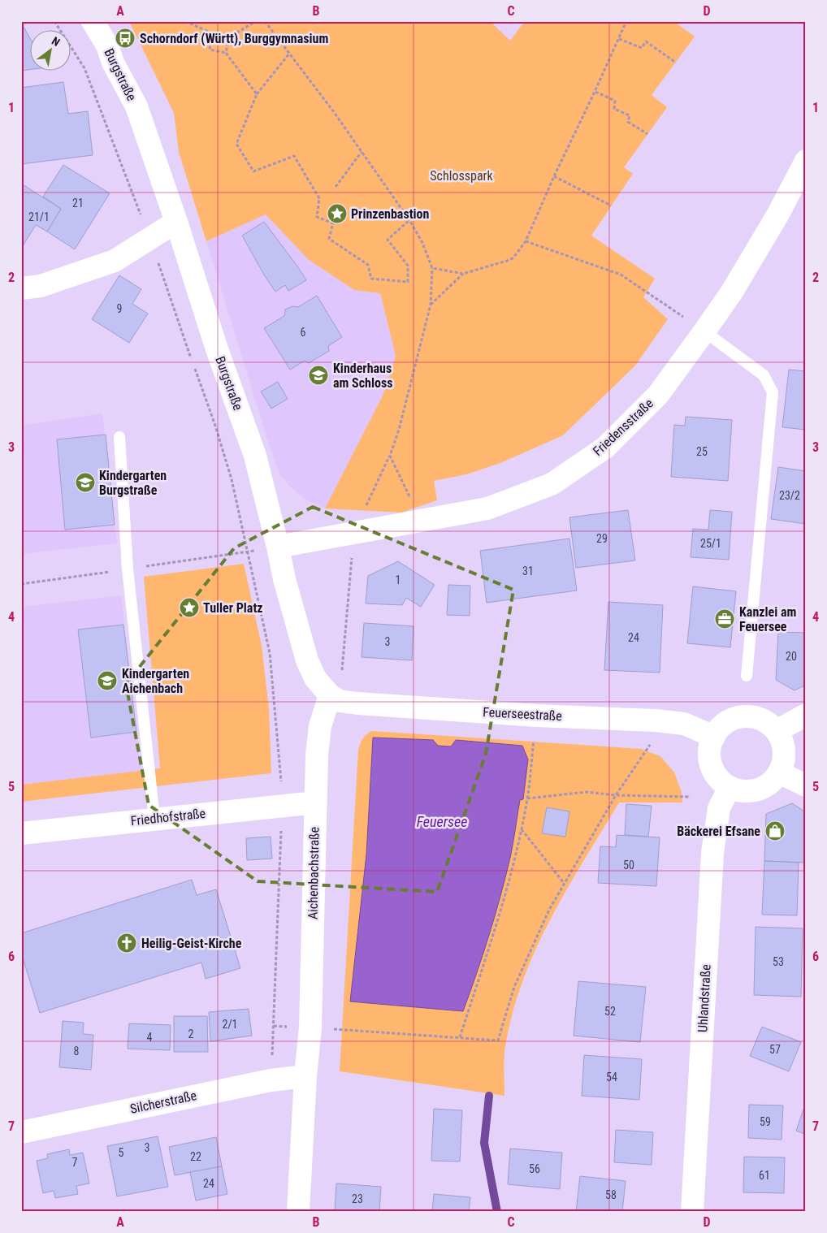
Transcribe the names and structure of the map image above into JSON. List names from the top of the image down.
{
  "streets": {
    "street": [
      "Burgstraße",
      "Friedensstraße",
      "Feuerseestraße",
      "Friedhofstraße",
      "Aichenbachstraße",
      "Uhlandstraße",
      "Silcherstraße"
    ]
  },
  "crossings": [
    ["Burgstraße", "Friedensstraße"],
    ["Feuerseestraße", "Aichenbachstraße"],
    ["Feuerseestraße", "Uhlandstraße"],
    ["Friedhofstraße", "Aichenbachstraße"],
    ["Aichenbachstraße", "Silcherstraße"]
  ],
  "water": ["Feuersee"],
  "parks": ["Schlosspark"],
  "places": {
    "bus stop": ["Schorndorf (Württ), Burggymnasium"],
    "place": ["Prinzenbastion", "Tuller Platz"],
    "school or university": ["Kinderhaus am Schloss", "Kindergarten Burgstraße", "Kindergarten Aichenbach"],
    "office": ["Kanzlei am Feuersee"],
    "shop": ["Bäckerei Efsane"],
    "church": ["Heilig-Geist-Kirche"]
  },
  "house_numbers": [
    "21",
    "21/1",
    "9",
    "6",
    "25",
    "23/2",
    "29",
    "25/1",
    "31",
    "1",
    "24",
    "3",
    "20",
    "50",
    "53",
    "52",
    "2/1",
    "2",
    "4",
    "57",
    "8",
    "54",
    "59",
    "3",
    "5",
    "22",
    "7",
    "56",
    "61",
    "24",
    "58",
    "23"
  ],
  "north": "top right",
  "grid": {
    "columns": [
      "A",
      "B",
      "C",
      "D"
    ],
    "rows": [
      "1",
      "2",
      "3",
      "4",
      "5",
      "6",
      "7"
    ]
  }
}
